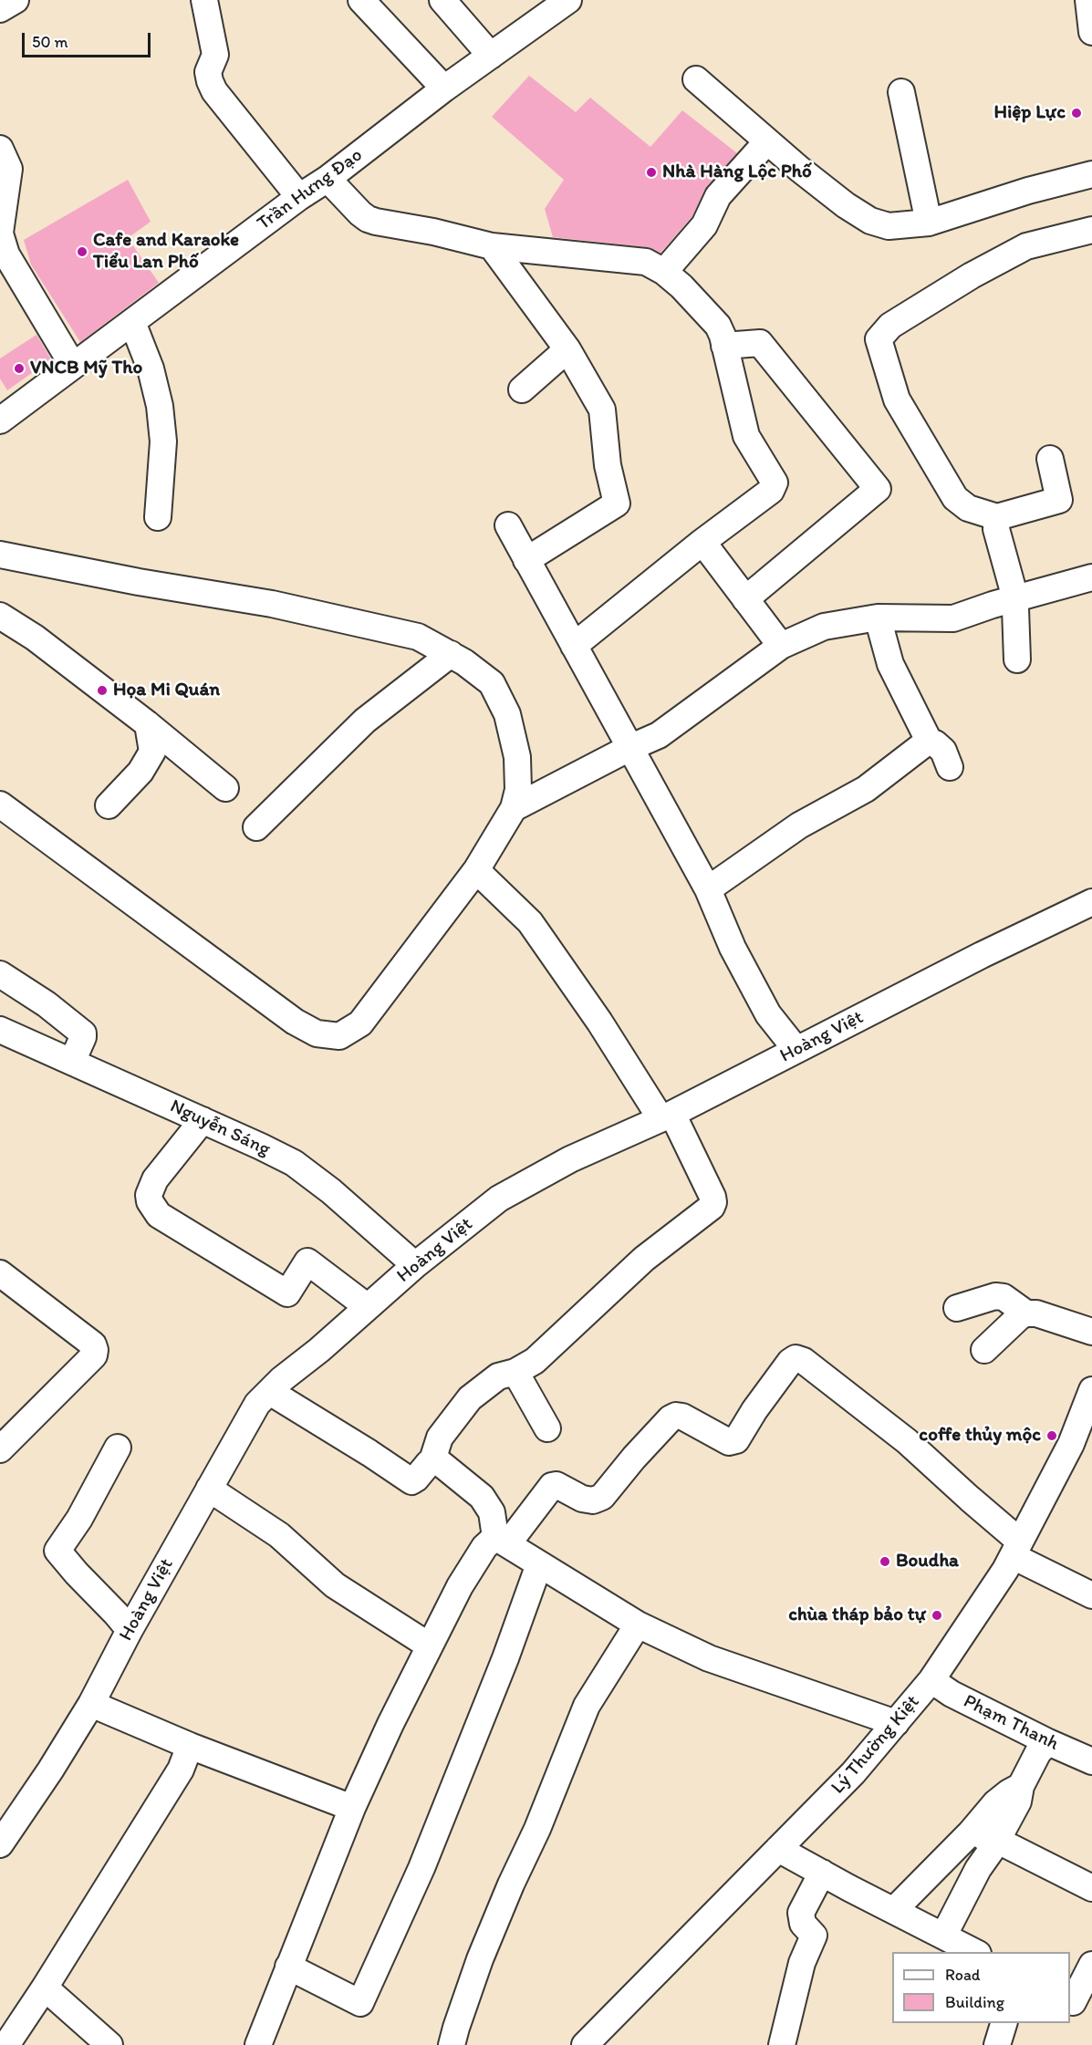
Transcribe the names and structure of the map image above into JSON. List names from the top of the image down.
{
  "streets": {
    "street": [
      "Trần Hưng Đạo",
      "Hoàng Việt",
      "Nguyễn Sáng",
      "Phạm Thanh",
      "Lý Thường Kiệt"
    ]
  },
  "crossings": [
    ["Hoàng Việt", "Nguyễn Sáng"],
    ["Phạm Thanh", "Lý Thường Kiệt"]
  ],
  "places": [
    "Hiệp Lực",
    "Nhà Hàng Lộc Phố",
    "Cafe and Karaoke Tiểu Lan Phố",
    "VNCB Mỹ Tho",
    "Họa Mi Quán",
    "coffe thủy mộc",
    "Boudha",
    "chùa tháp bảo tự"
  ],
  "legend": ["Road", "Building"],
  "scale_bar": "50 m"
}
